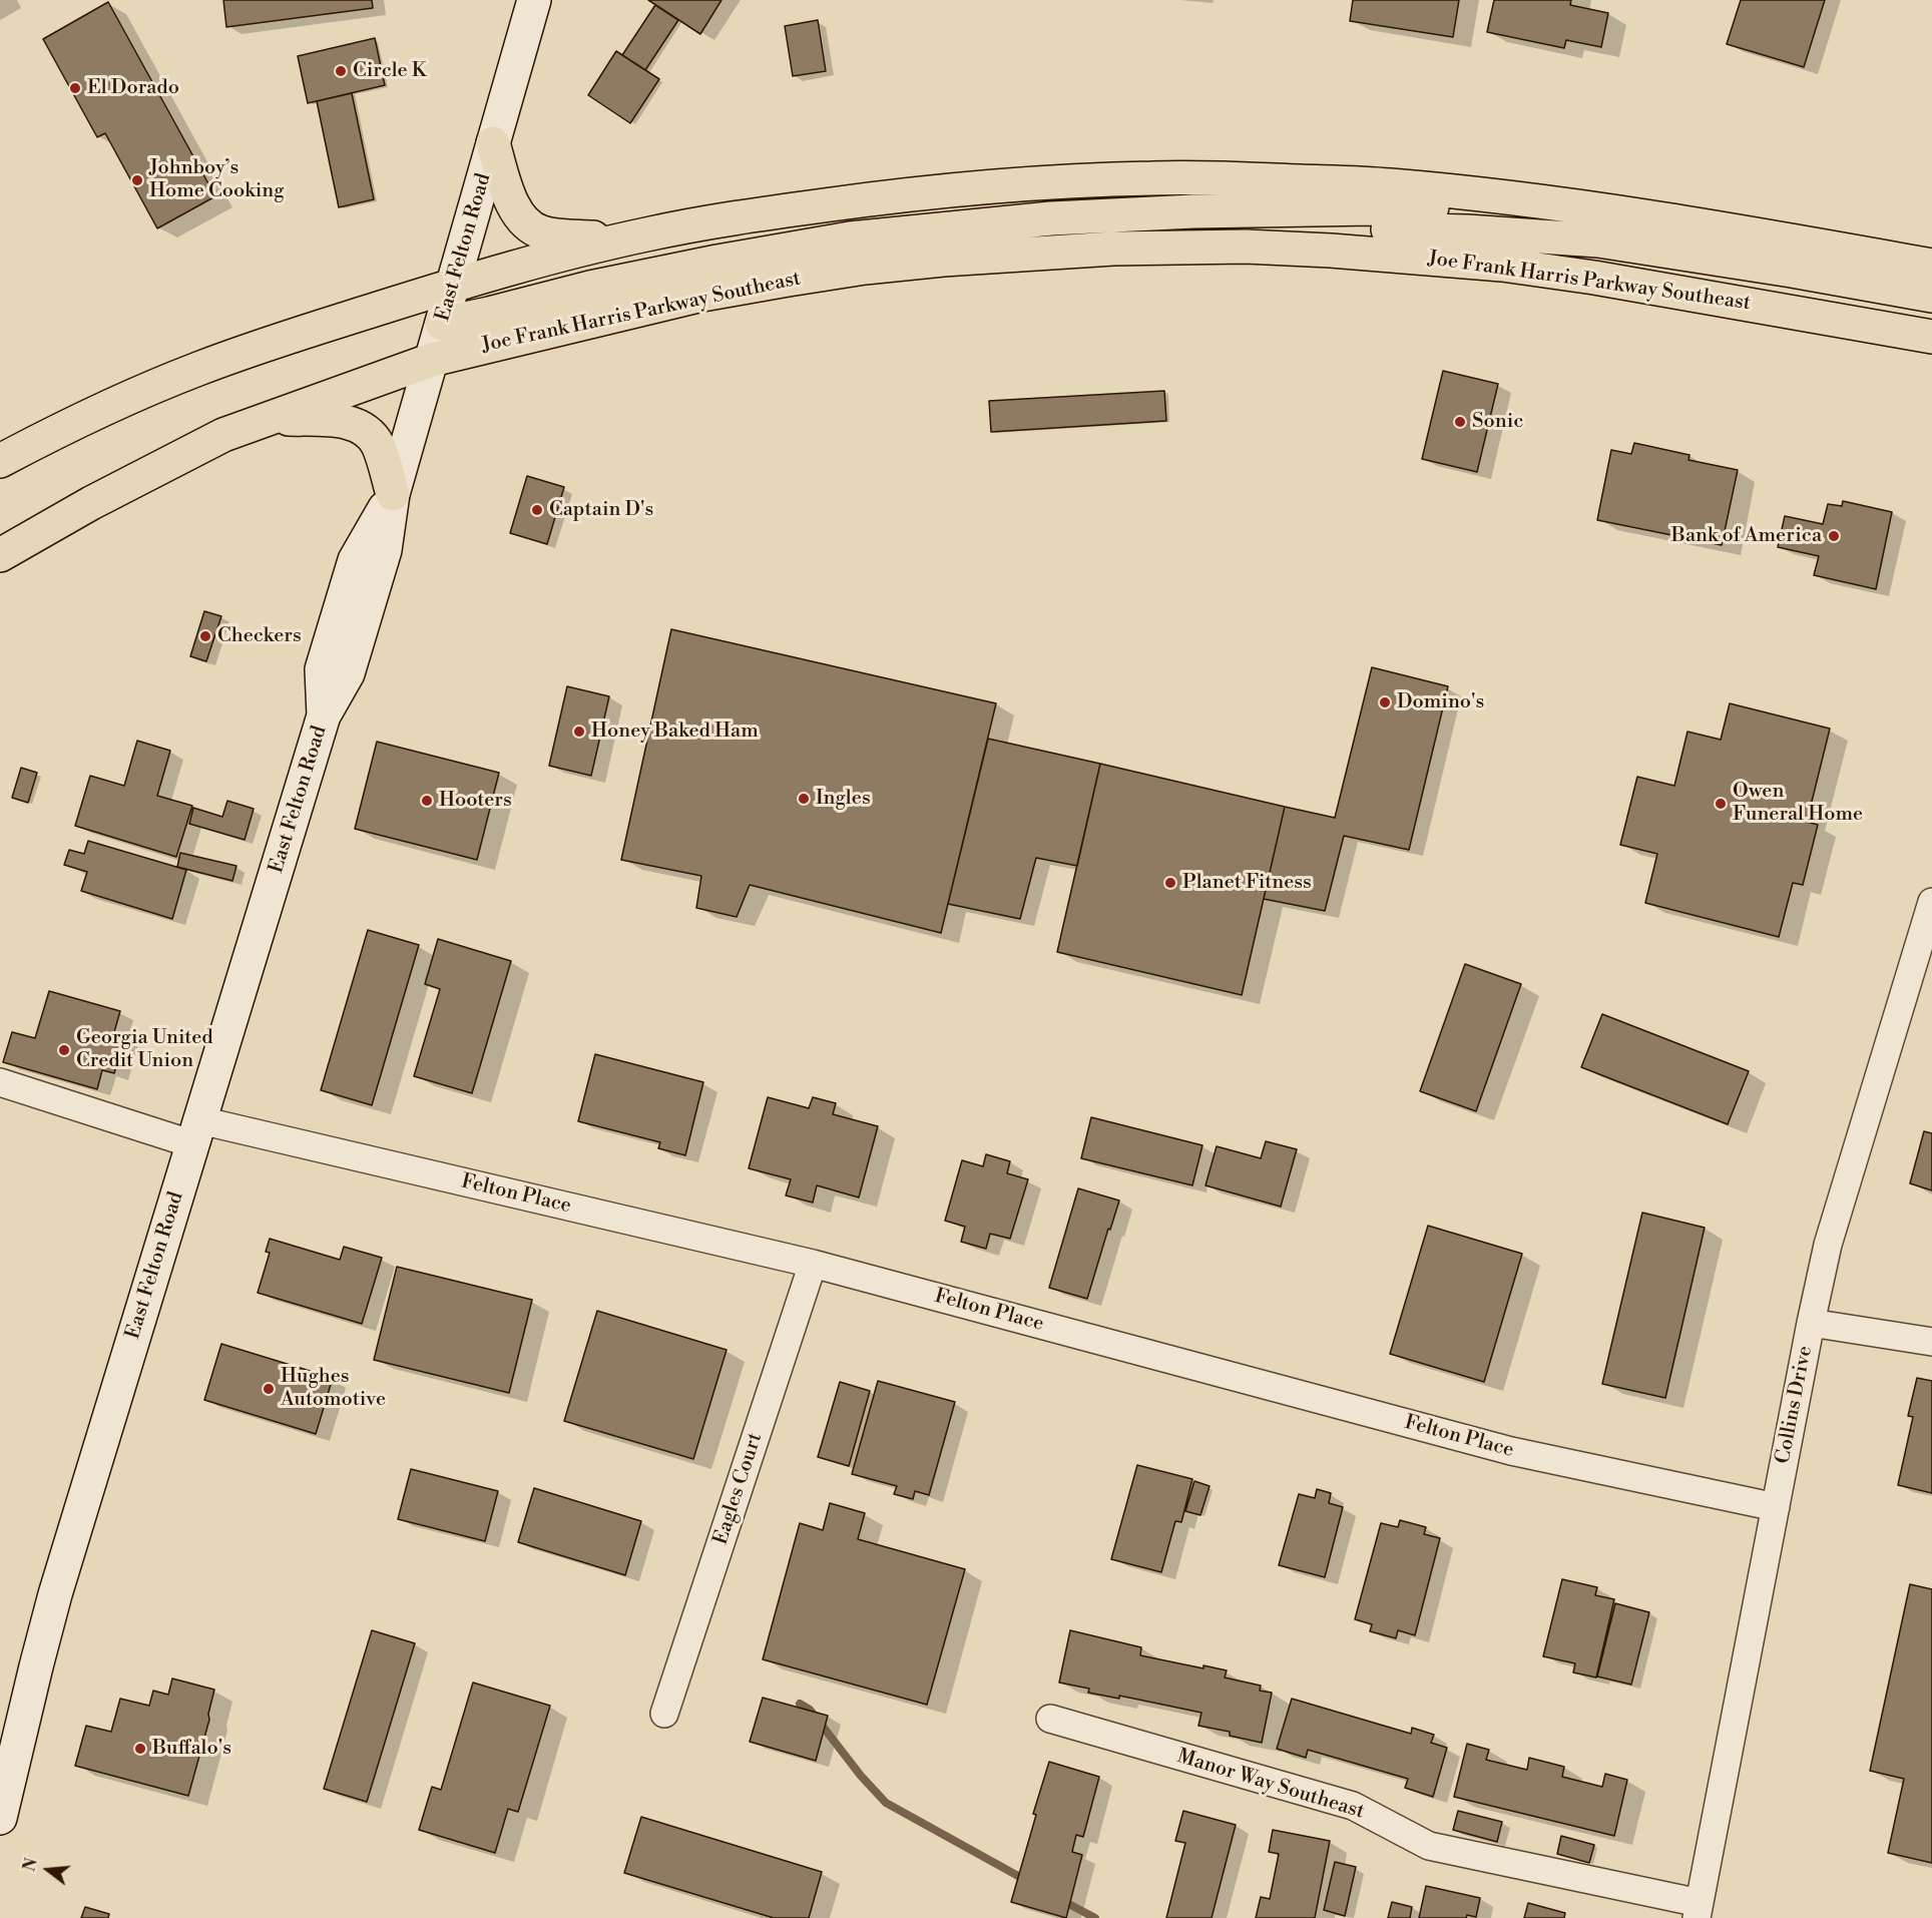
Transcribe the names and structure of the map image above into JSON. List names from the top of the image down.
{
  "streets": {
    "main road": ["Joe Frank Harris Parkway Southeast"],
    "street": [
      "East Felton Road",
      "Felton Place",
      "Collins Drive",
      "Eagles Court",
      "Manor Way Southeast"
    ]
  },
  "crossings": [
    ["East Felton Road", "Joe Frank Harris Parkway Southeast"],
    ["East Felton Road", "Felton Place"],
    ["Felton Place", "Collins Drive"],
    ["Felton Place", "Eagles Court"],
    ["Collins Drive", "Manor Way Southeast"]
  ],
  "places": [
    "Circle K",
    "El Dorado",
    "Johnboy’s Home Cooking",
    "Sonic",
    "Captain D's",
    "Bank of America",
    "Checkers",
    "Domino's",
    "Honey Baked Ham",
    "Ingles",
    "Hooters",
    "Owen Funeral Home",
    "Planet Fitness",
    "Georgia United Credit Union",
    "Hughes Automotive",
    "Buffalo's"
  ],
  "north": "left"
}
